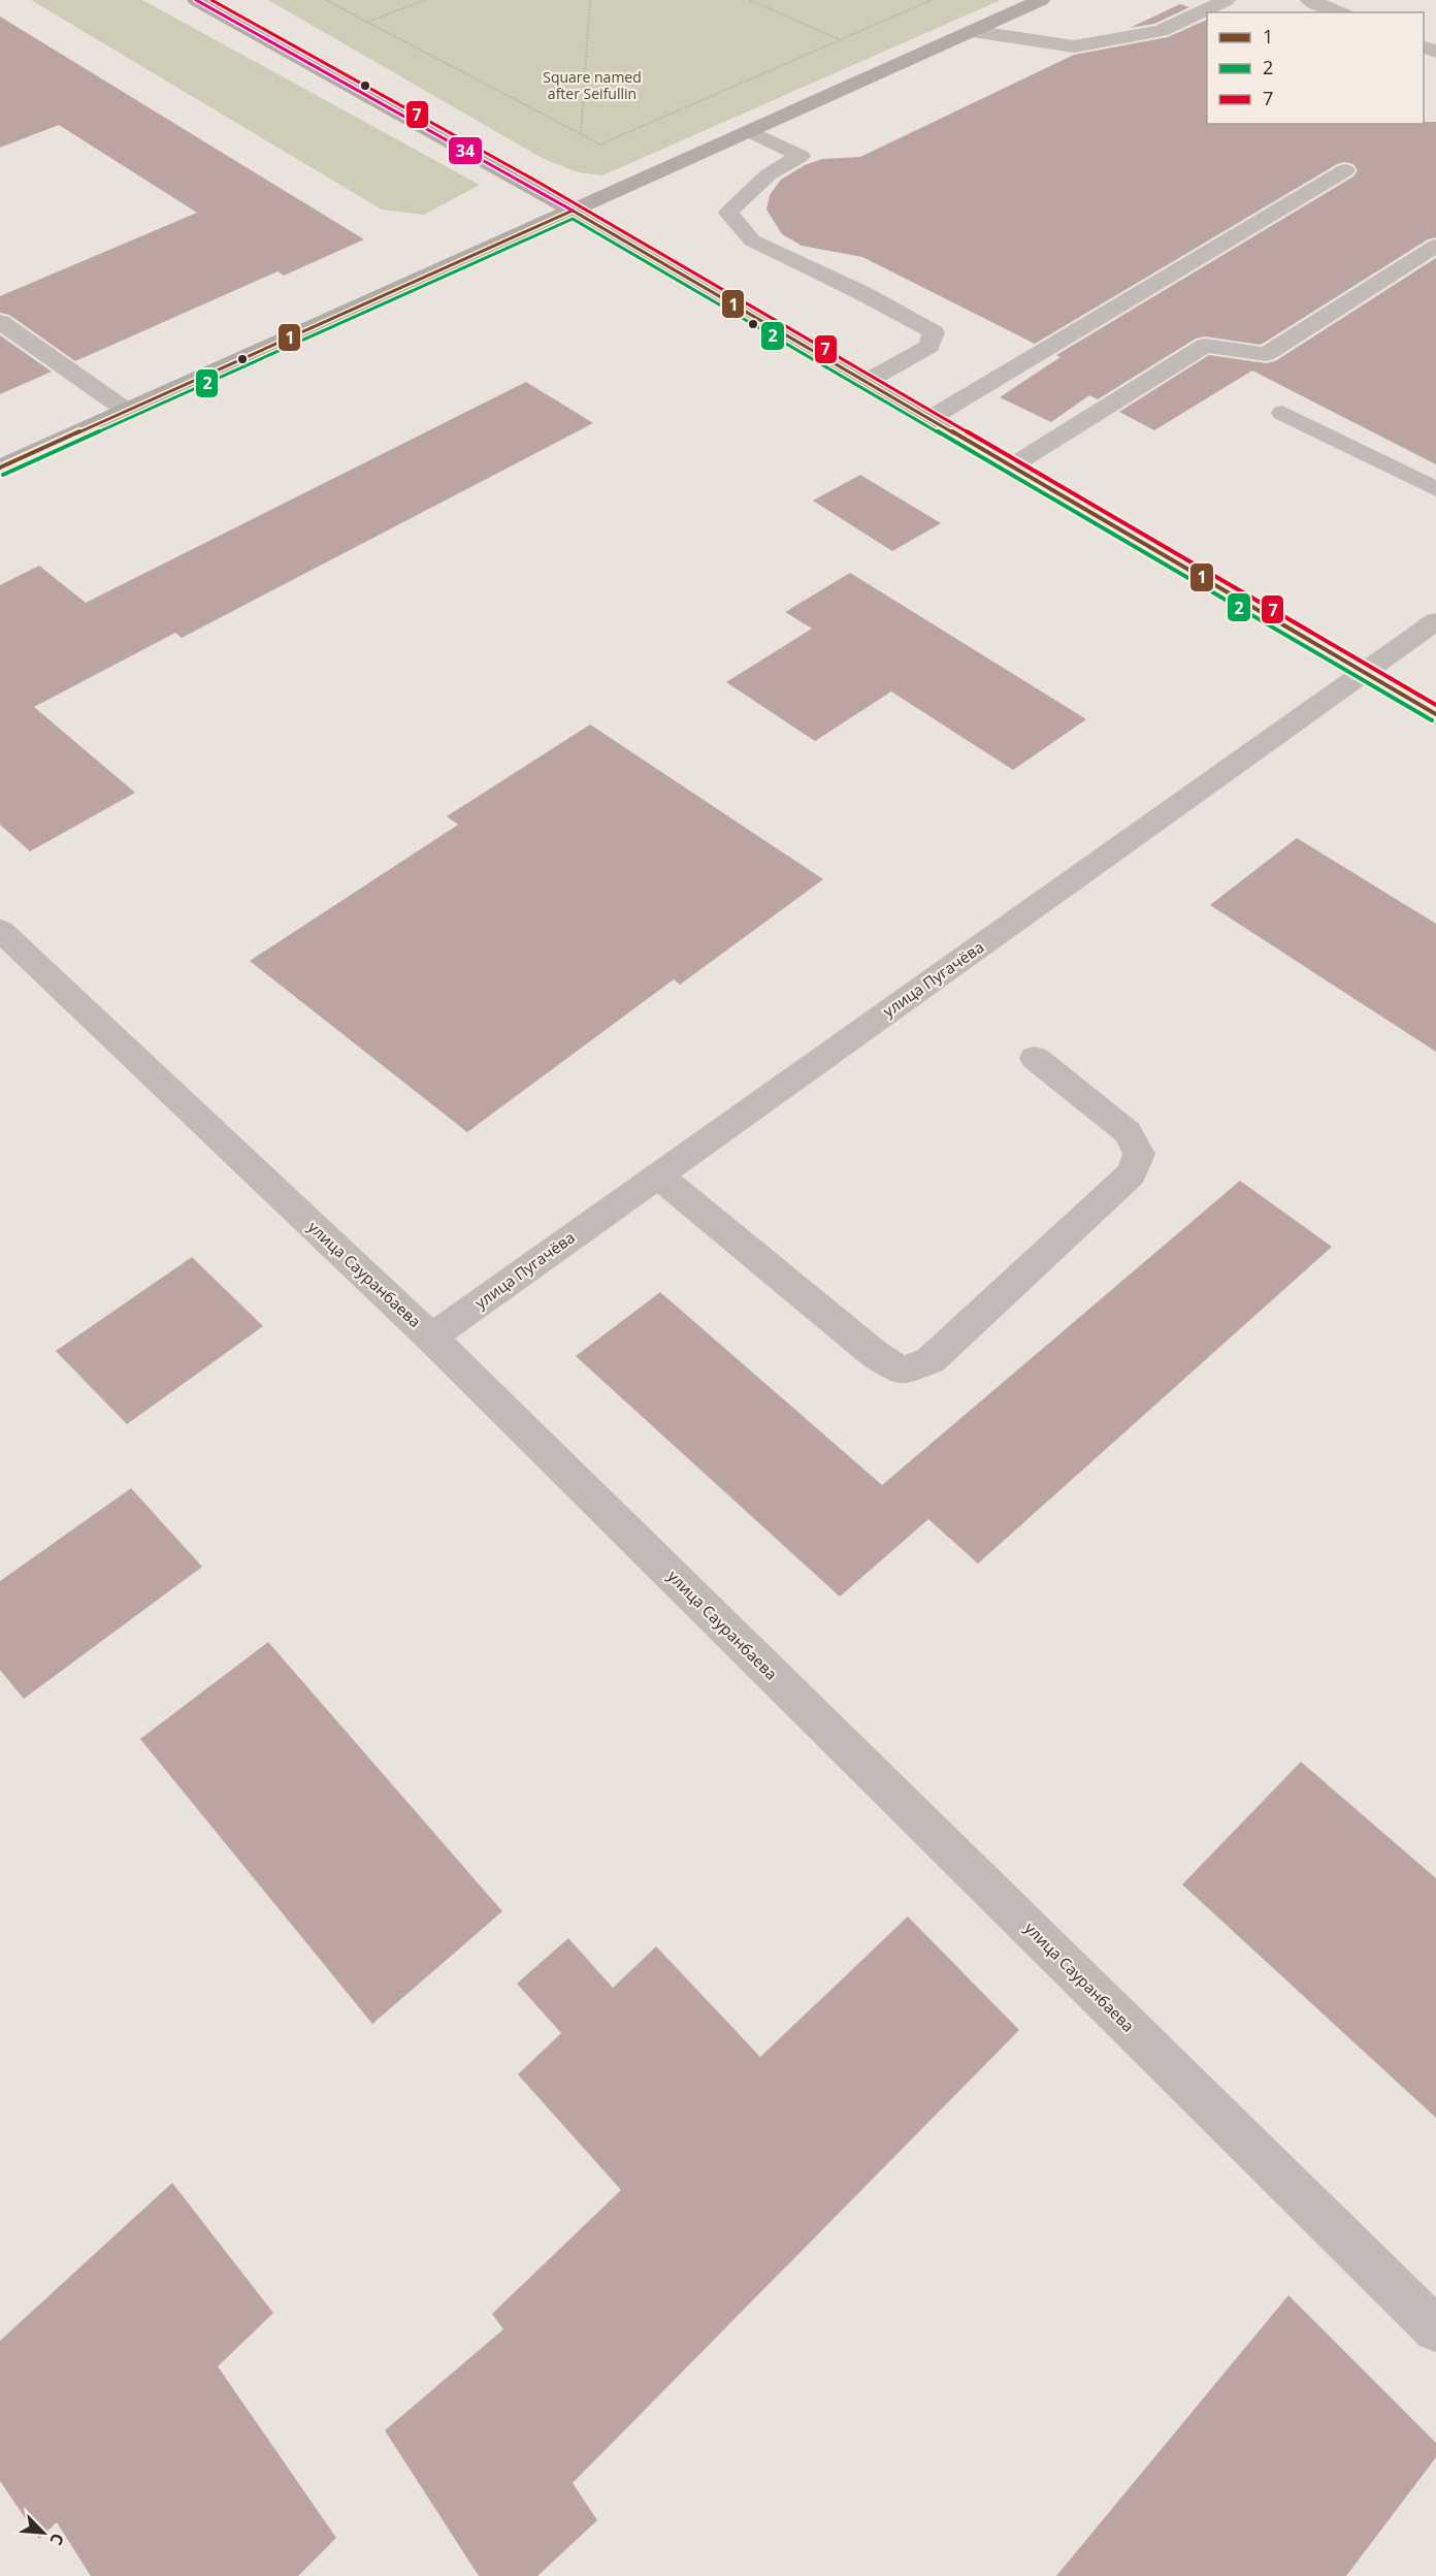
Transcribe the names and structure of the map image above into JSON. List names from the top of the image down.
{
  "streets": {
    "street": ["улица Пугачёва", "улица Сауранбаева"]
  },
  "crossings": [
    ["улица Пугачёва", "улица Сауранбаева"]
  ],
  "parks": ["Square named after Seifullin"],
  "lines": [
    "transit line 7",
    "transit line 34",
    "transit line 1",
    "transit line 2"
  ],
  "legend": ["1", "2", "7"],
  "north": "bottom right"
}
